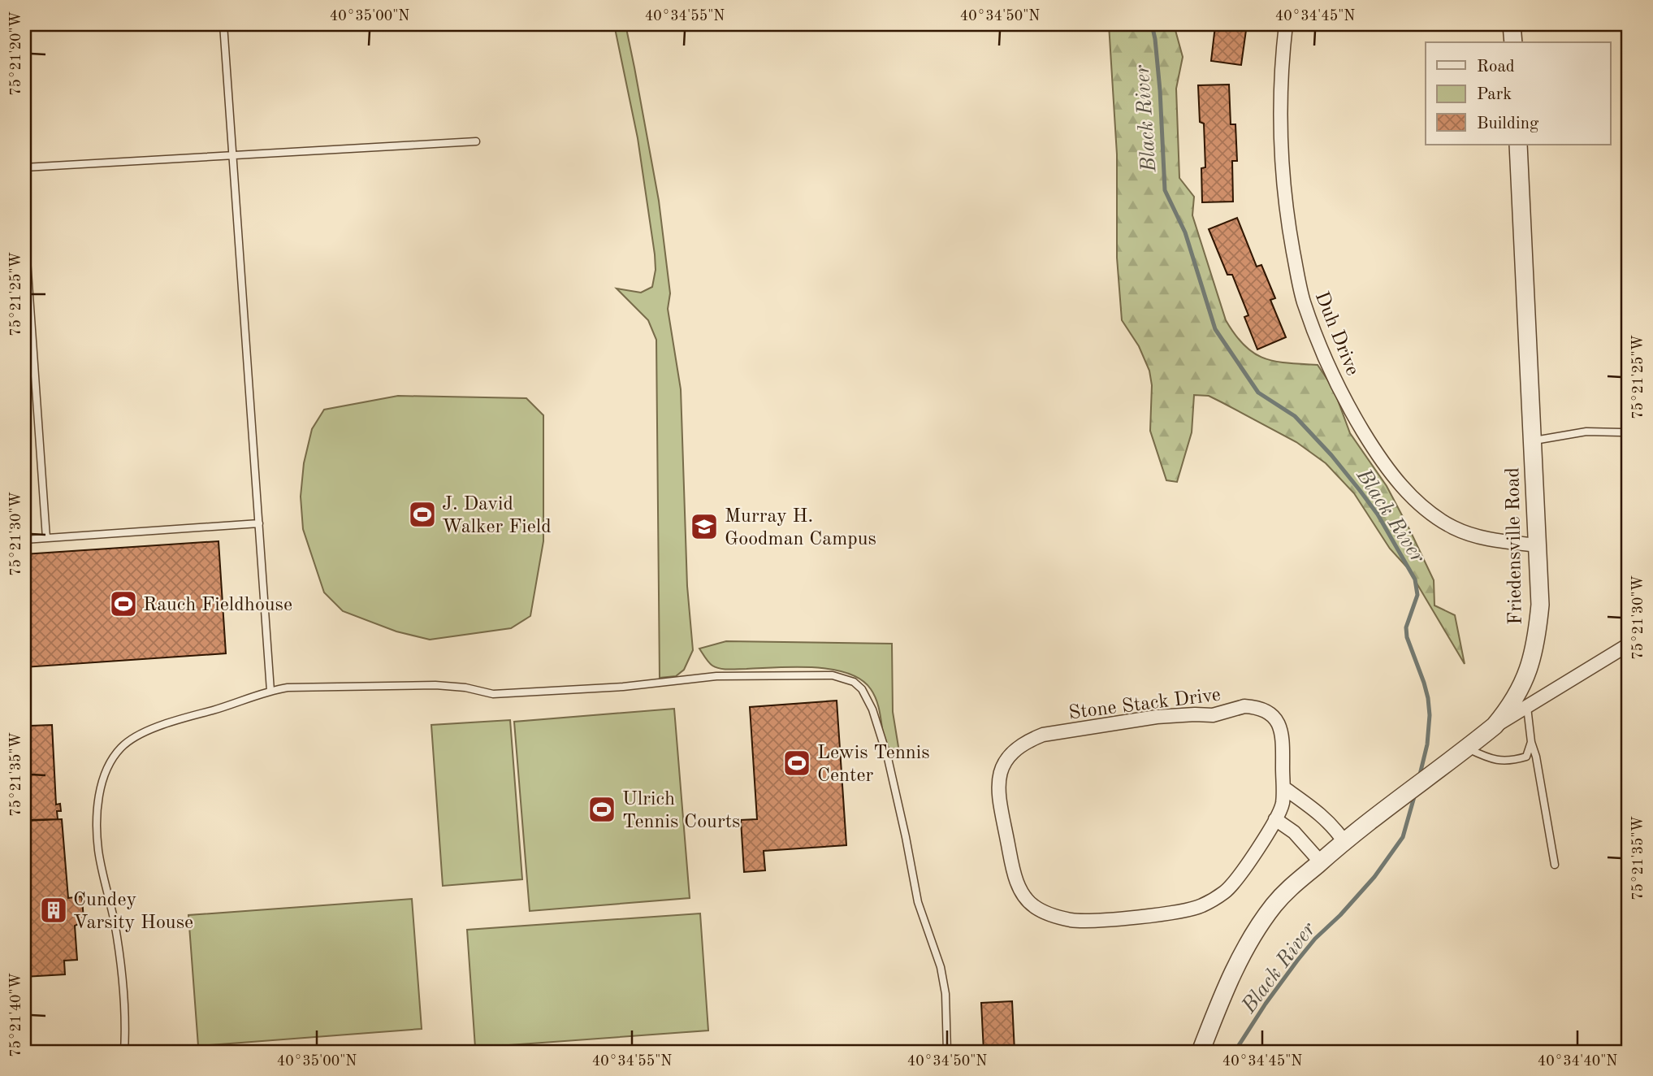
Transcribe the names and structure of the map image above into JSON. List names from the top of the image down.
{
  "streets": {
    "street": ["Duh Drive", "Friedensville Road", "Stone Stack Drive"]
  },
  "crossings": [
    ["Duh Drive", "Friedensville Road"]
  ],
  "water": ["Black River"],
  "places": {
    "sports": [
      "J. David Walker Field",
      "Rauch Fieldhouse",
      "Lewis Tennis Center",
      "Ulrich Tennis Courts"
    ],
    "school or university": ["Murray H. Goodman Campus"],
    "building": ["Cundey Varsity House"]
  },
  "legend": ["Road", "Park", "Building"],
  "coordinates": [
    "40°35'00\"N",
    "40°34'55\"N",
    "40°34'50\"N",
    "40°34'45\"N",
    "75°21'20\"W",
    "75°21'25\"W",
    "75°21'30\"W",
    "75°21'35\"W",
    "75°21'40\"W",
    "40°34'40\"N"
  ]
}
